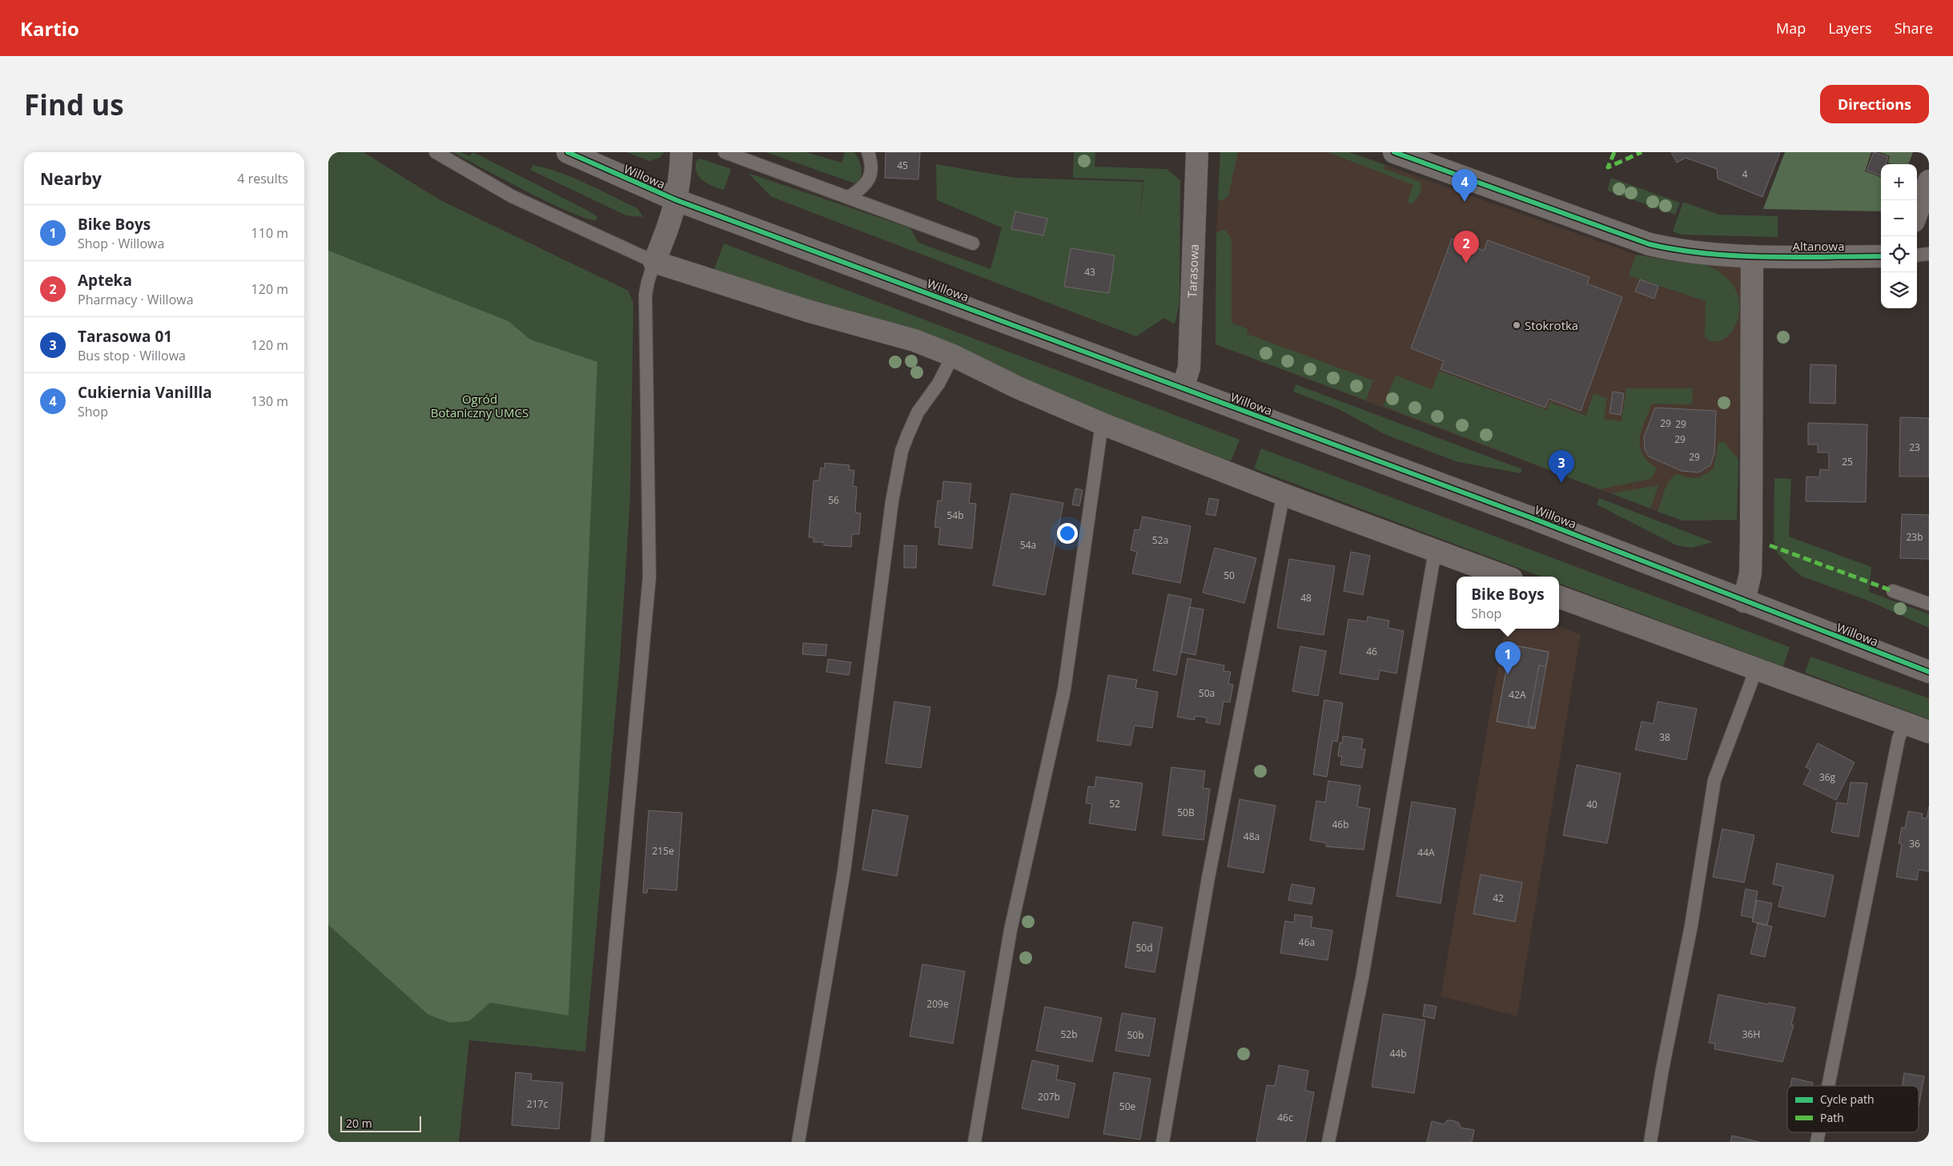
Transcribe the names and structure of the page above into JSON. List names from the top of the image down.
{
  "streets": {
    "street": ["Willowa", "Altanowa", "Tarasowa"]
  },
  "crossings": [
    ["Willowa", "Tarasowa"]
  ],
  "parks": ["Ogród Botaniczny UMCS"],
  "places": ["Stokrotka"],
  "house_numbers": [
    "45",
    "4",
    "43",
    "29",
    "29",
    "29",
    "23",
    "29",
    "25",
    "56",
    "54b",
    "23b",
    "52a",
    "54a",
    "50",
    "48",
    "46",
    "50a",
    "42A",
    "38",
    "36g",
    "52",
    "40",
    "50B",
    "46b",
    "48a",
    "36",
    "215e",
    "44A",
    "42",
    "46a",
    "50d",
    "209e",
    "52b",
    "36H",
    "50b",
    "44b",
    "207b",
    "217c",
    "50e",
    "46c"
  ],
  "legend": ["Cycle path", "Path"],
  "scale_bar": "20 m",
  "page": {
    "header": "Kartio",
    "nav": ["Map", "Layers", "Share"],
    "buttons": "Directions",
    "title": "Find us",
    "heading": ["Nearby", "4 results"],
    "map_buttons": ["+", "−"],
    "pins": [
      "4",
      "2",
      "3",
      "1"
    ],
    "list": [
      {
        "mark": "1",
        "name": "Bike Boys",
        "note": "Shop · Willowa",
        "value": "110 m"
      },
      {
        "mark": "2",
        "name": "Apteka",
        "note": "Pharmacy · Willowa",
        "value": "120 m"
      },
      {
        "mark": "3",
        "name": "Tarasowa 01",
        "note": "Bus stop · Willowa",
        "value": "120 m"
      },
      {
        "mark": "4",
        "name": "Cukiernia Vanillla",
        "note": "Shop",
        "value": "130 m"
      }
    ],
    "popup": ["Bike Boys", "Shop"],
    "scale": "20 m"
  }
}
